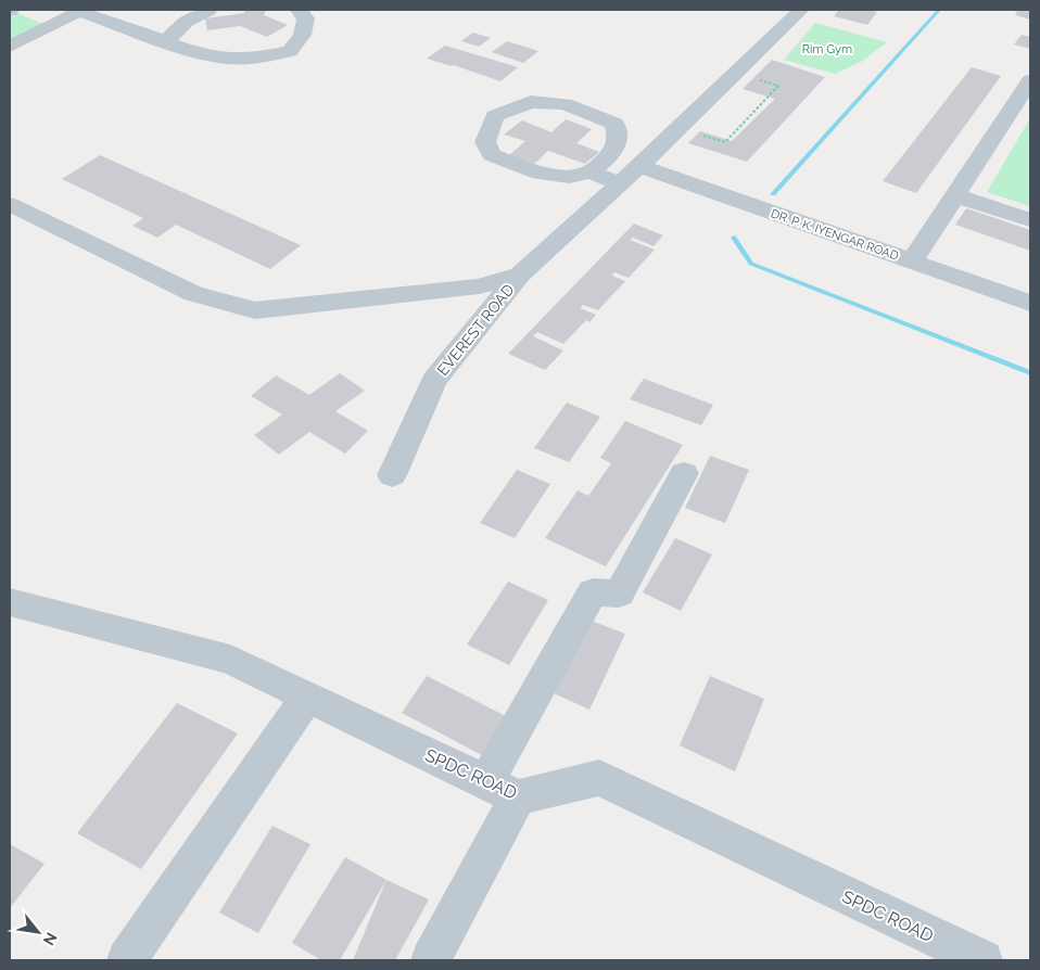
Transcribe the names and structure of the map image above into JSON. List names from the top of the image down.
{
  "streets": {
    "street": ["DR. P. K. IYENGAR ROAD", "EVEREST ROAD", "SPDC ROAD"]
  },
  "crossings": [
    ["DR. P. K. IYENGAR ROAD", "EVEREST ROAD"]
  ],
  "parks": ["Rim Gym"],
  "north": "bottom right"
}
